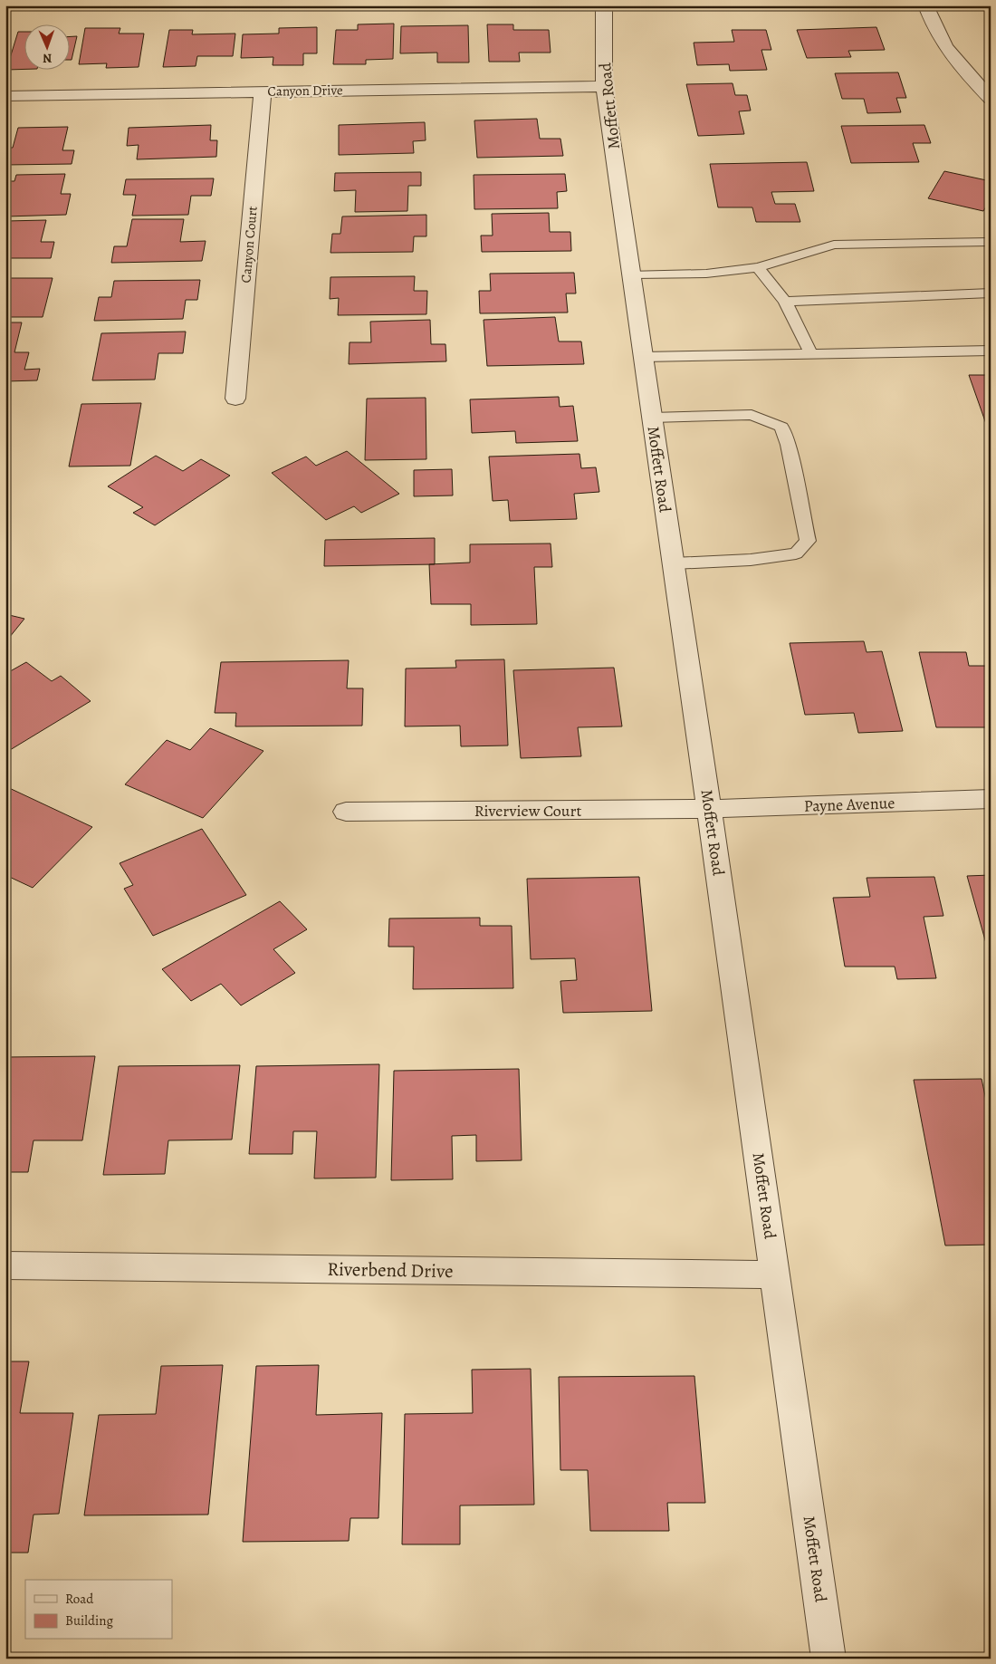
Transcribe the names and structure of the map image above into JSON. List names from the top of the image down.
{
  "streets": {
    "street": [
      "Canyon Drive",
      "Moffett Road",
      "Canyon Court",
      "Payne Avenue",
      "Riverview Court",
      "Riverbend Drive"
    ]
  },
  "crossings": [
    ["Canyon Drive", "Moffett Road"],
    ["Canyon Drive", "Canyon Court"],
    ["Moffett Road", "Payne Avenue"],
    ["Moffett Road", "Riverview Court"],
    ["Moffett Road", "Riverbend Drive"],
    ["Payne Avenue", "Riverview Court"]
  ],
  "legend": ["Road", "Building"],
  "north": "bottom"
}
